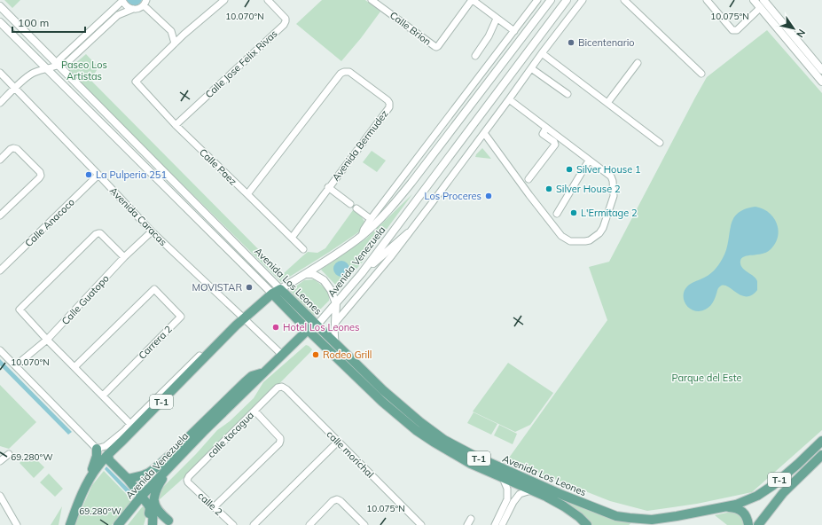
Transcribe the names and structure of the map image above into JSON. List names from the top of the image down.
{
  "streets": {
    "main road": ["Avenida Venezuela", "Avenida Los Leones", "T-1"],
    "street": [
      "Calle Brion",
      "Calle Jose Felix Rivas",
      "Avenida Bermudez",
      "Calle Paez",
      "Avenida Caracas",
      "Calle Anacoco",
      "Calle Guatopo",
      "Carrera 2",
      "calle tacagua",
      "calle morichal",
      "calle 2"
    ]
  },
  "crossings": [
    ["Calle Jose Felix Rivas", "Calle Paez"],
    ["Avenida Bermudez", "Calle Paez"],
    ["Avenida Caracas", "Calle Anacoco"],
    ["Avenida Caracas", "Avenida Venezuela"],
    ["Avenida Caracas", "Calle Guatopo"],
    ["Avenida Venezuela", "Avenida Los Leones"],
    ["Avenida Los Leones", "T-1"],
    ["calle tacagua", "calle morichal"],
    ["calle tacagua", "calle 2"]
  ],
  "parks": ["Paseo Los Artistas", "Parque del Este"],
  "places": [
    "Bicentenario",
    "Silver House 1",
    "La Pulperia 251",
    "Silver House 2",
    "Los Proceres",
    "L'Ermitage 2",
    "MOVISTAR",
    "Hotel Los Leones",
    "Rodeo Grill"
  ],
  "scale_bar": "100 m",
  "north": "bottom right",
  "coordinates": ["10.070°N", "10.075°N", "69.280°W"]
}
